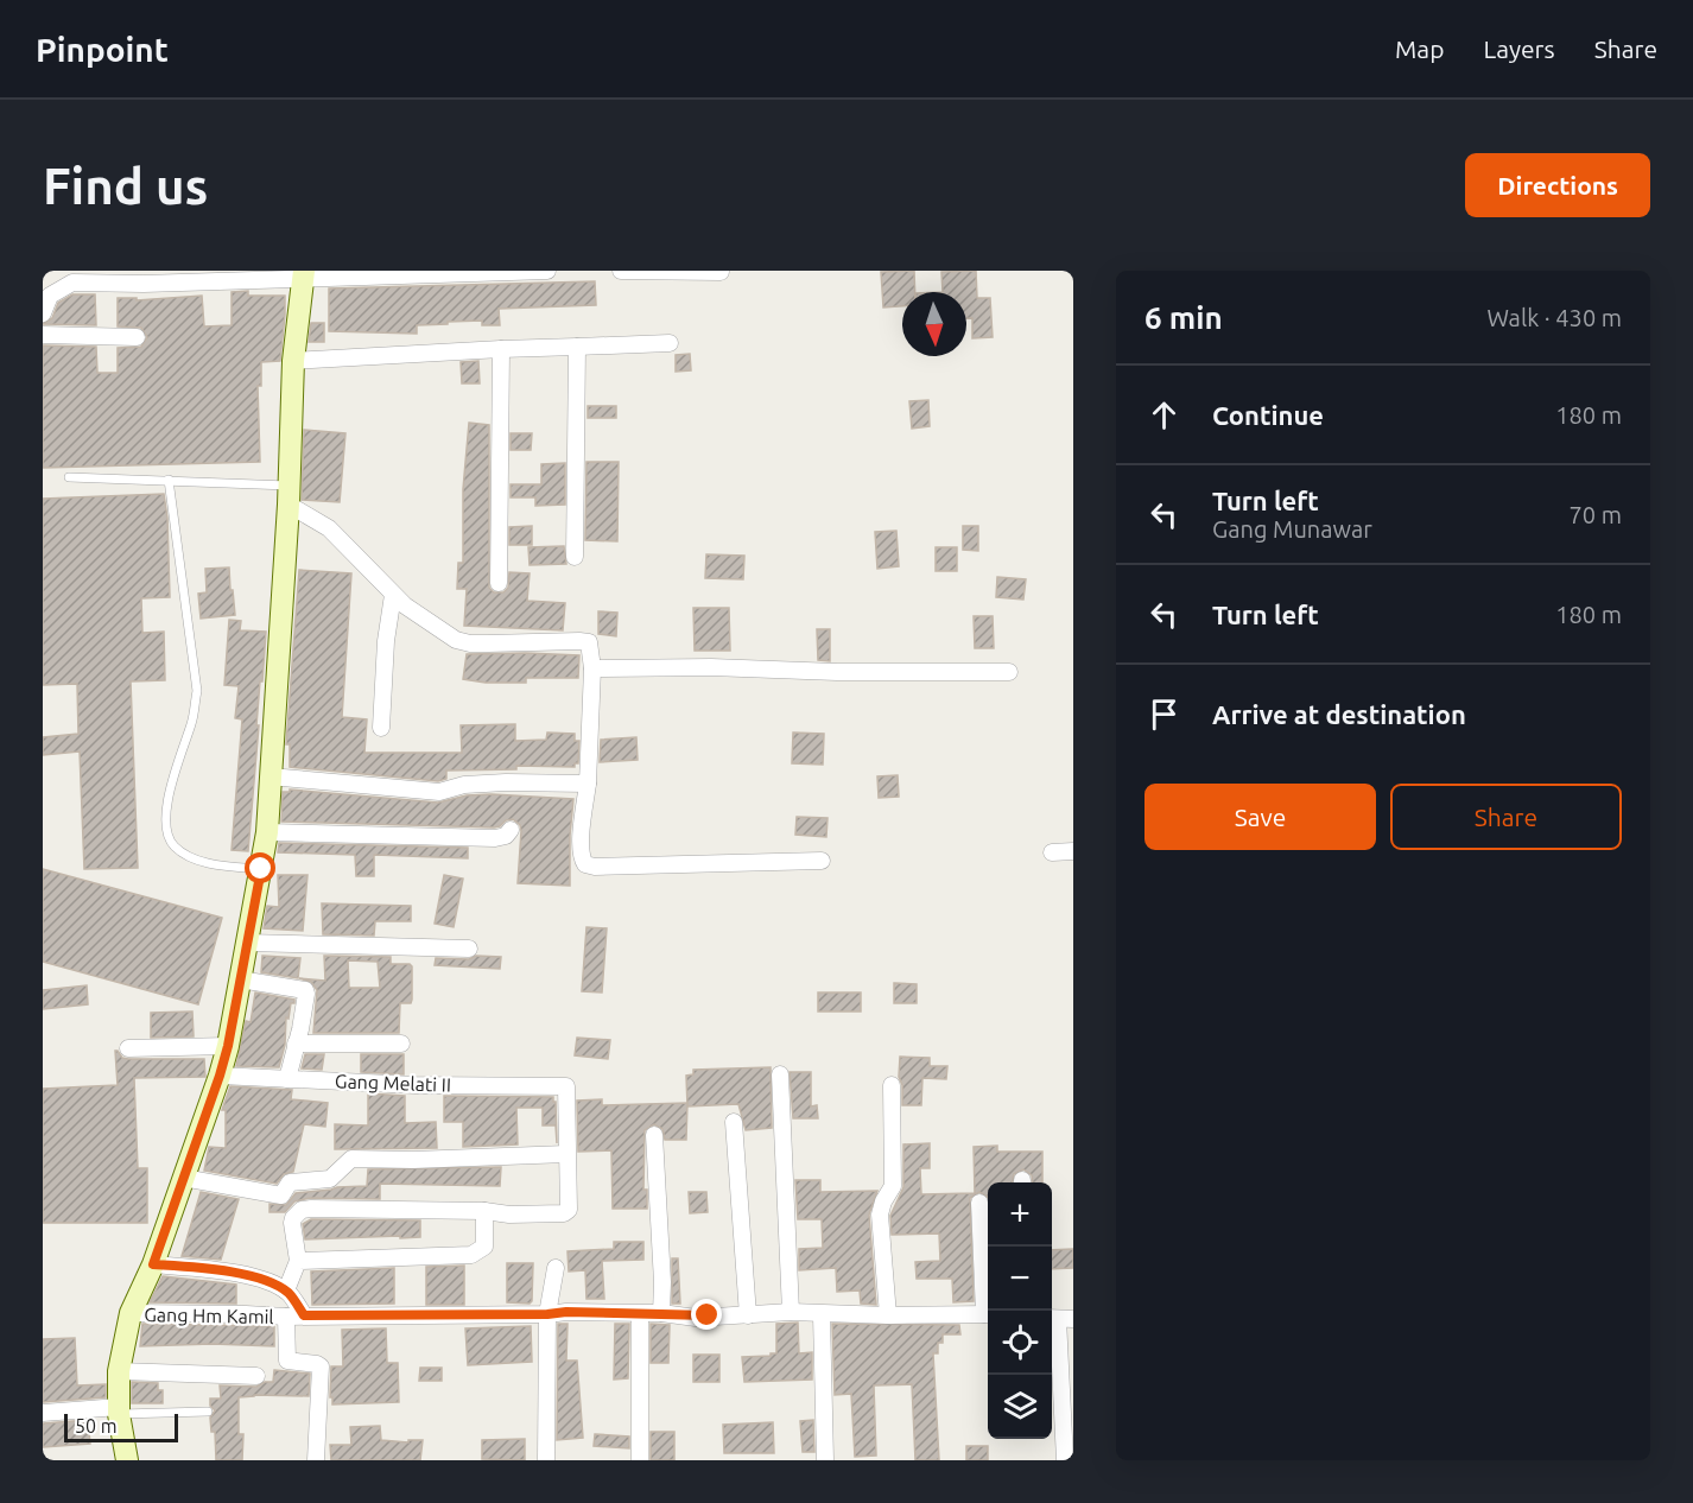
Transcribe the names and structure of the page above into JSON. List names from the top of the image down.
{
  "streets": {
    "street": ["Gang Melati II", "Gang Hm Kamil"]
  },
  "scale_bar": "50 m",
  "north": "bottom",
  "page": {
    "header": "Pinpoint",
    "nav": ["Map", "Layers", "Share"],
    "buttons": [
      "Directions",
      ["Save", "Share"]
    ],
    "title": "Find us",
    "heading": ["6 min", "Walk · 430 m"],
    "list": [
      ["Continue", "180 m"],
      ["Turn left", "Gang Munawar", "70 m"],
      ["Turn left", "180 m"],
      "Arrive at destination"
    ],
    "map_buttons": ["+", "−"],
    "scale": "50 m"
  }
}
